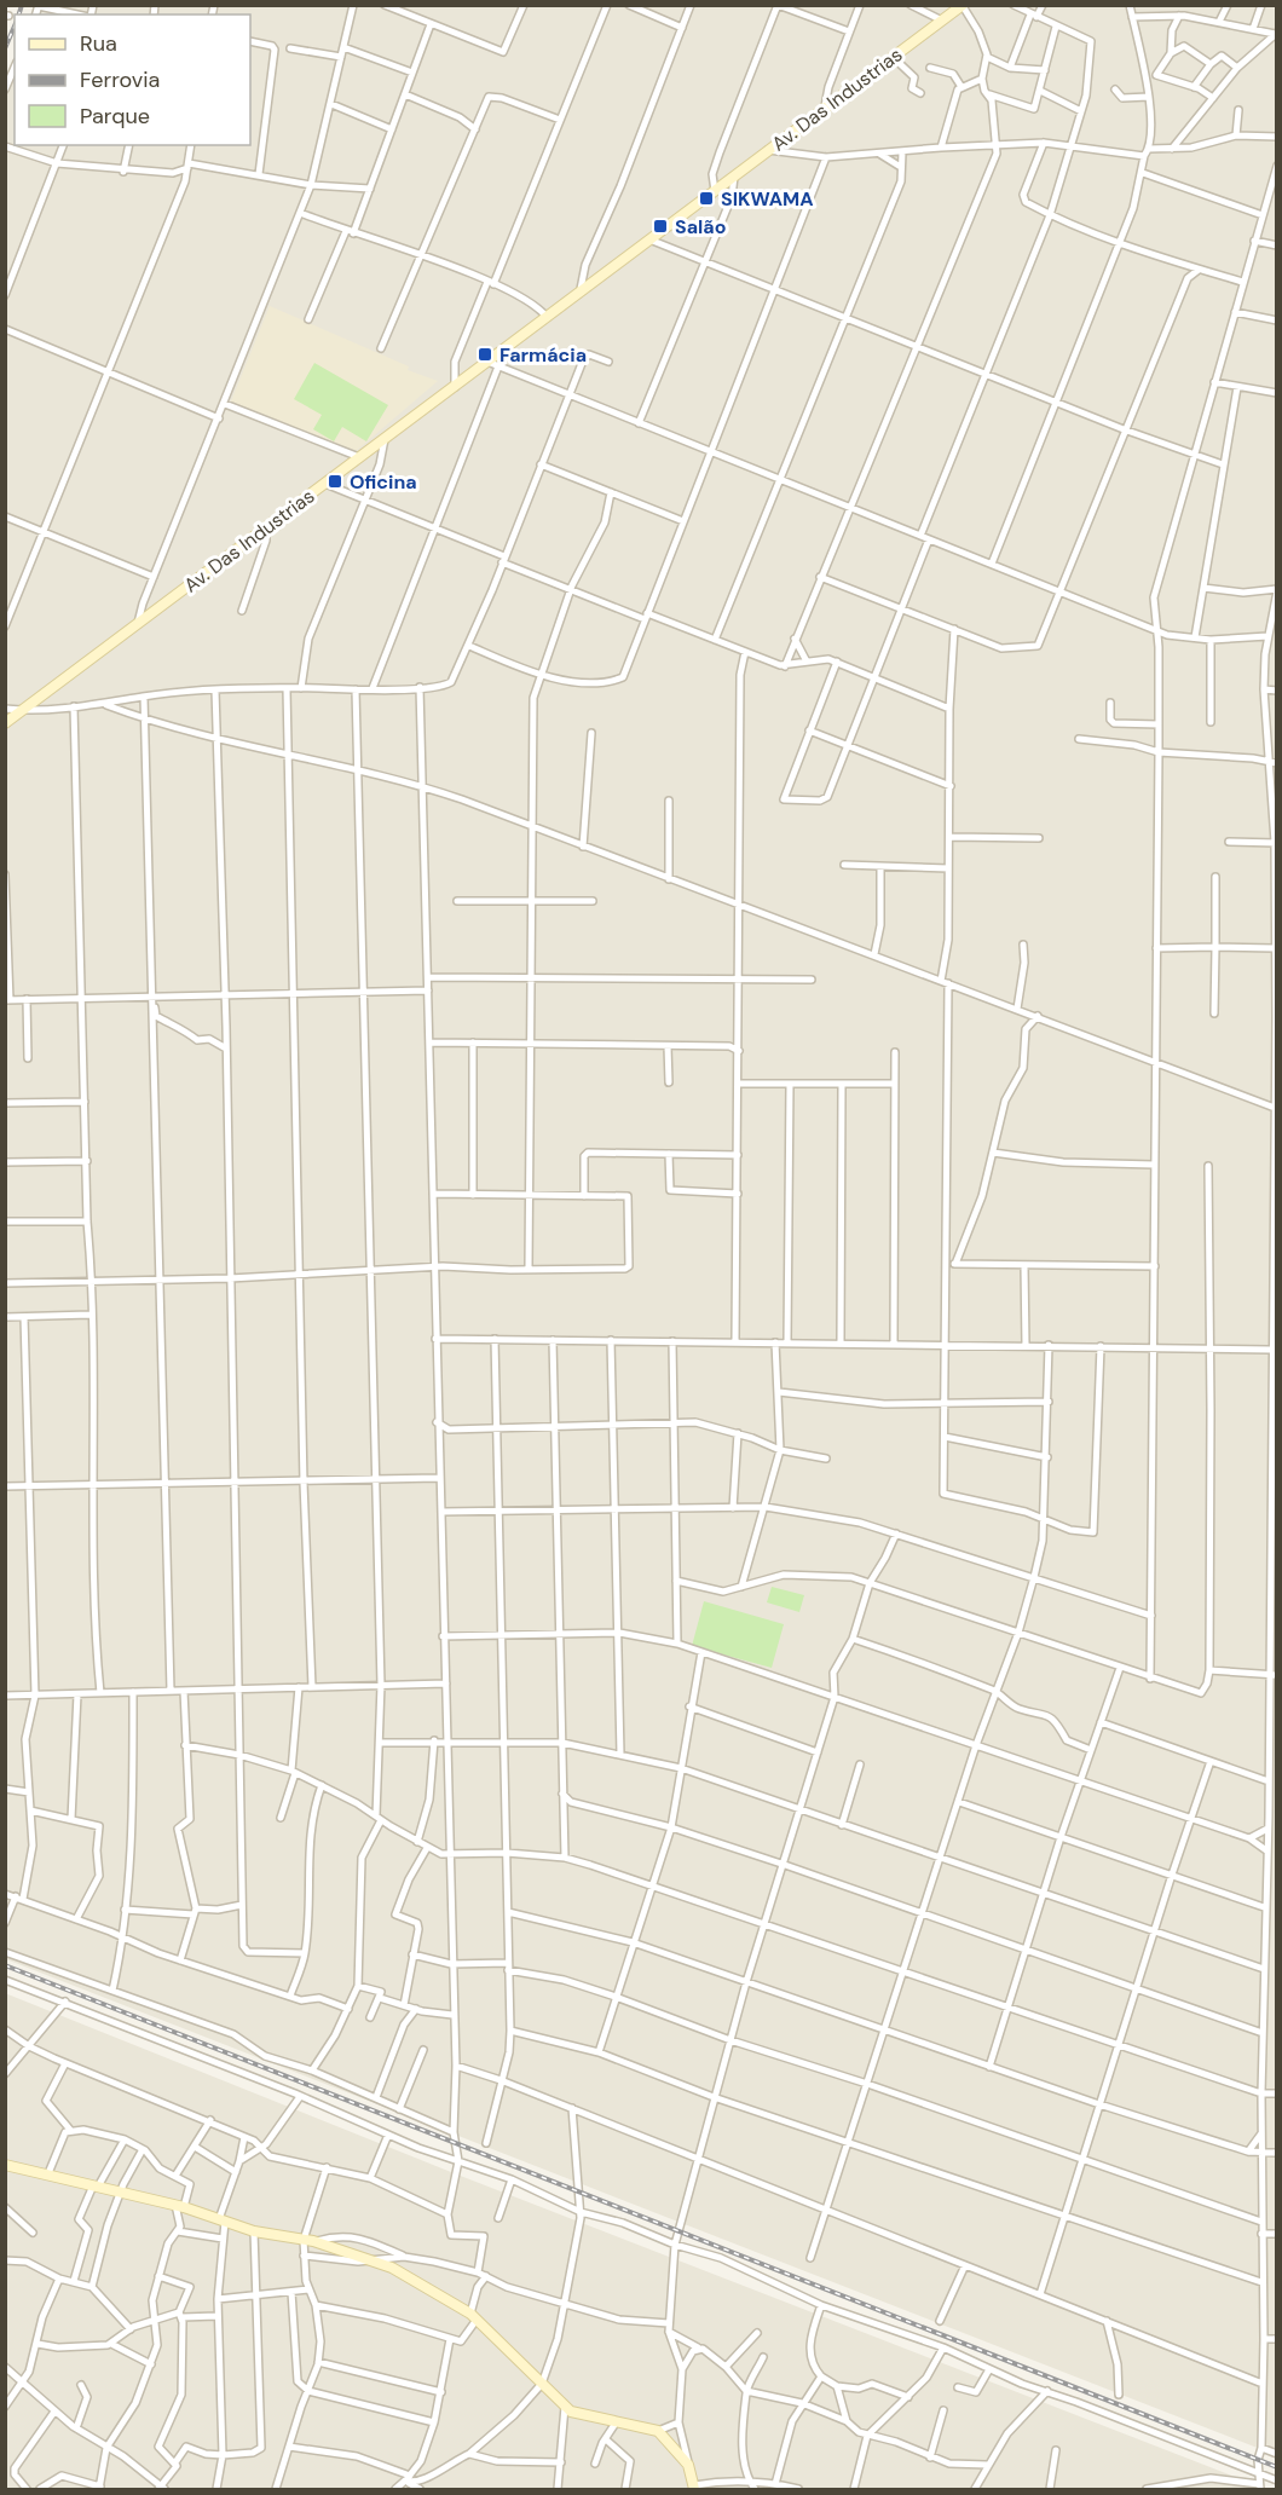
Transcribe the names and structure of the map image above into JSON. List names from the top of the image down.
{
  "streets": {
    "main road": ["Av. Das Industrias"]
  },
  "places": {
    "transit": [
      "SIKWAMA",
      "Salão",
      "Farmácia",
      "Oficina"
    ]
  },
  "legend": ["Rua", "Ferrovia", "Parque"]
}
